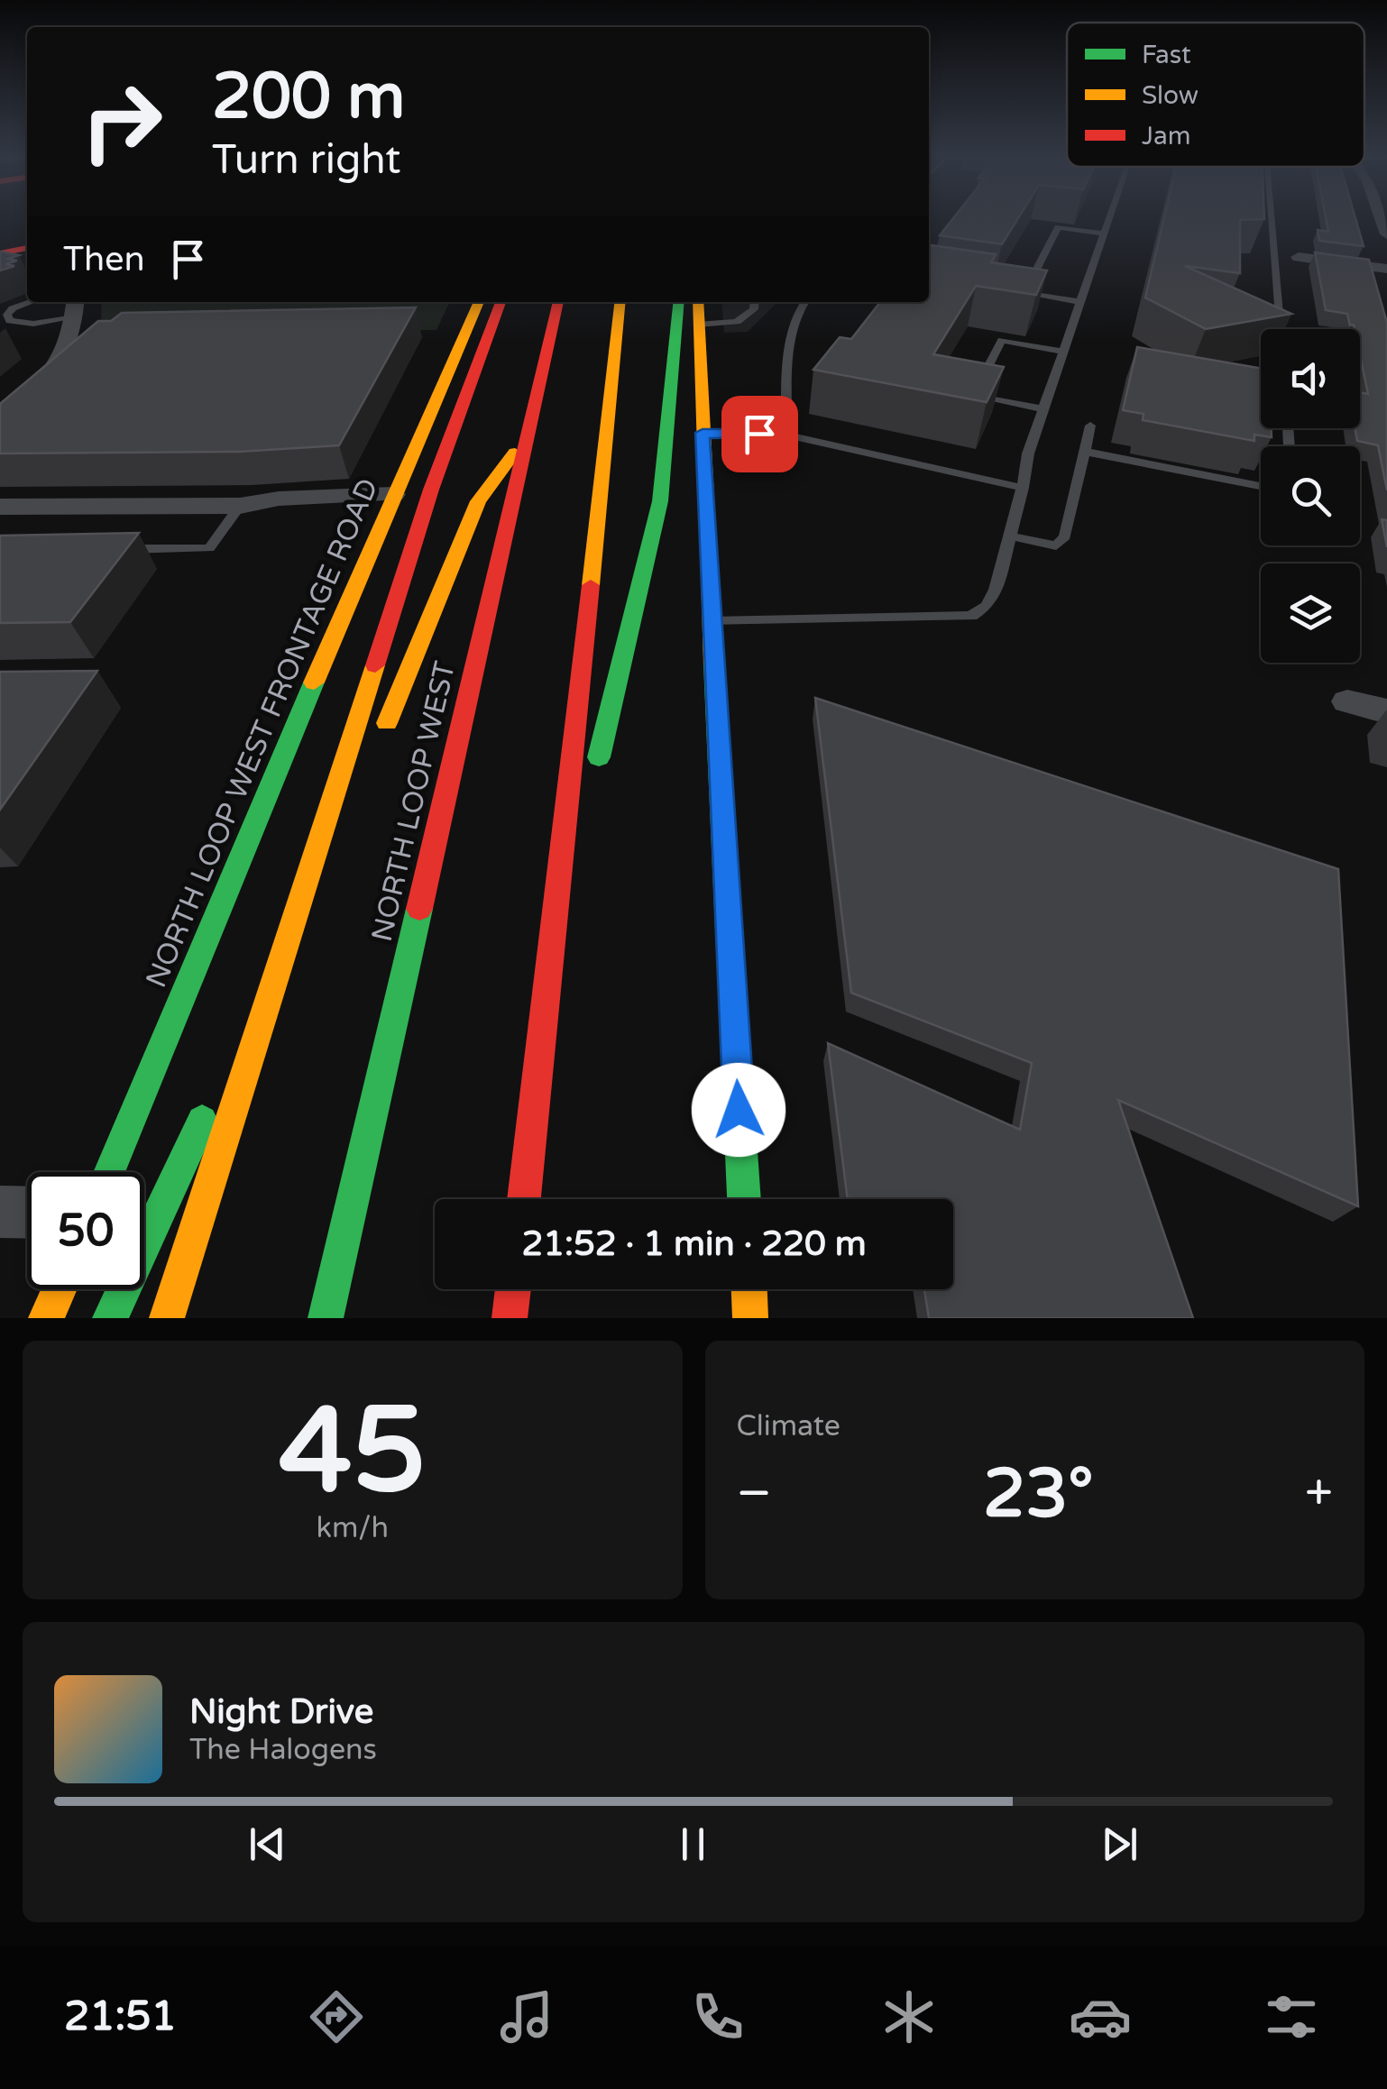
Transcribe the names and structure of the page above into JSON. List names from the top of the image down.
{
  "streets": {
    "main road": ["NORTH LOOP WEST FRONTAGE ROAD", "NORTH LOOP WEST"]
  },
  "legend": ["Fast", "Slow", "Jam"],
  "page": {
    "turn": ["200 m", "Turn right"],
    "then": "Then",
    "limit": "50",
    "trip": "21:52 · 1 min · 220 m",
    "tile": [
      ["45", "km/h"],
      "Climate"
    ],
    "heat": ["−", "23°", "+"],
    "song": ["Night Drive", "The Halogens"],
    "tabs": "21:51"
  }
}
